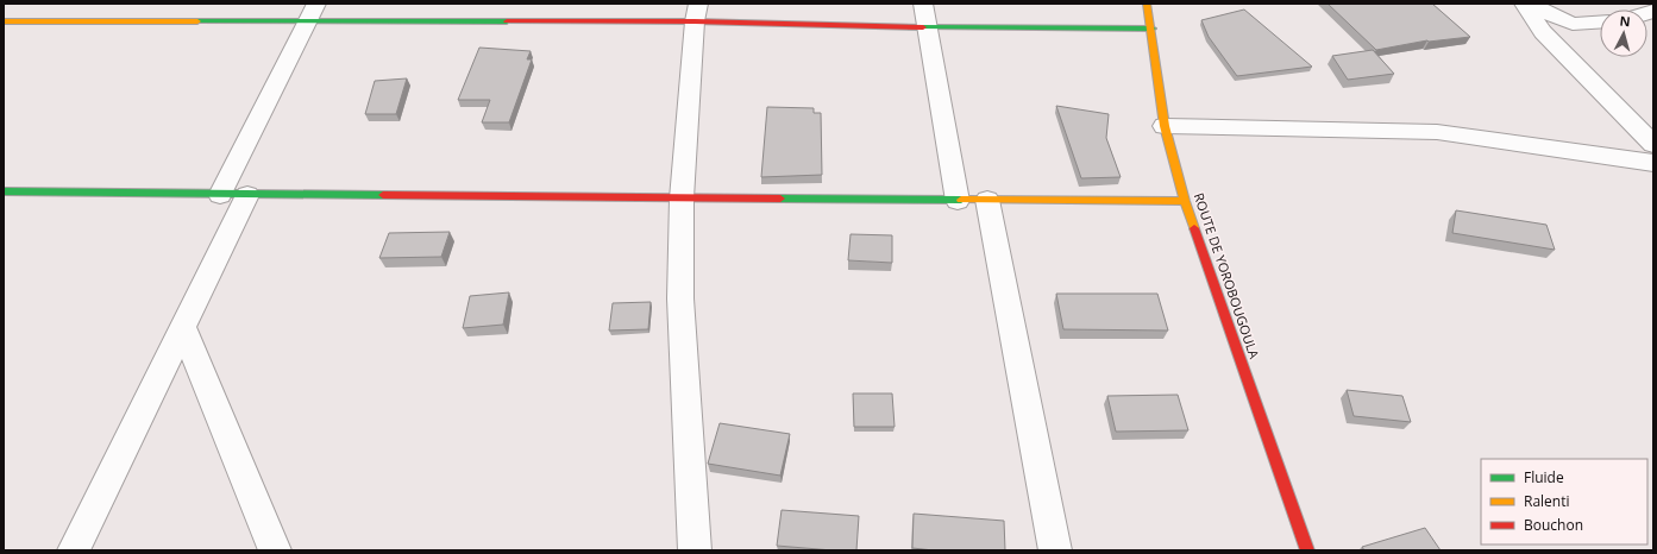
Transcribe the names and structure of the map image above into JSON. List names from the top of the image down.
{
  "streets": {
    "street": ["ROUTE DE YOROBOUGOULA"]
  },
  "legend": ["Fluide", "Ralenti", "Bouchon"],
  "north": "top"
}
